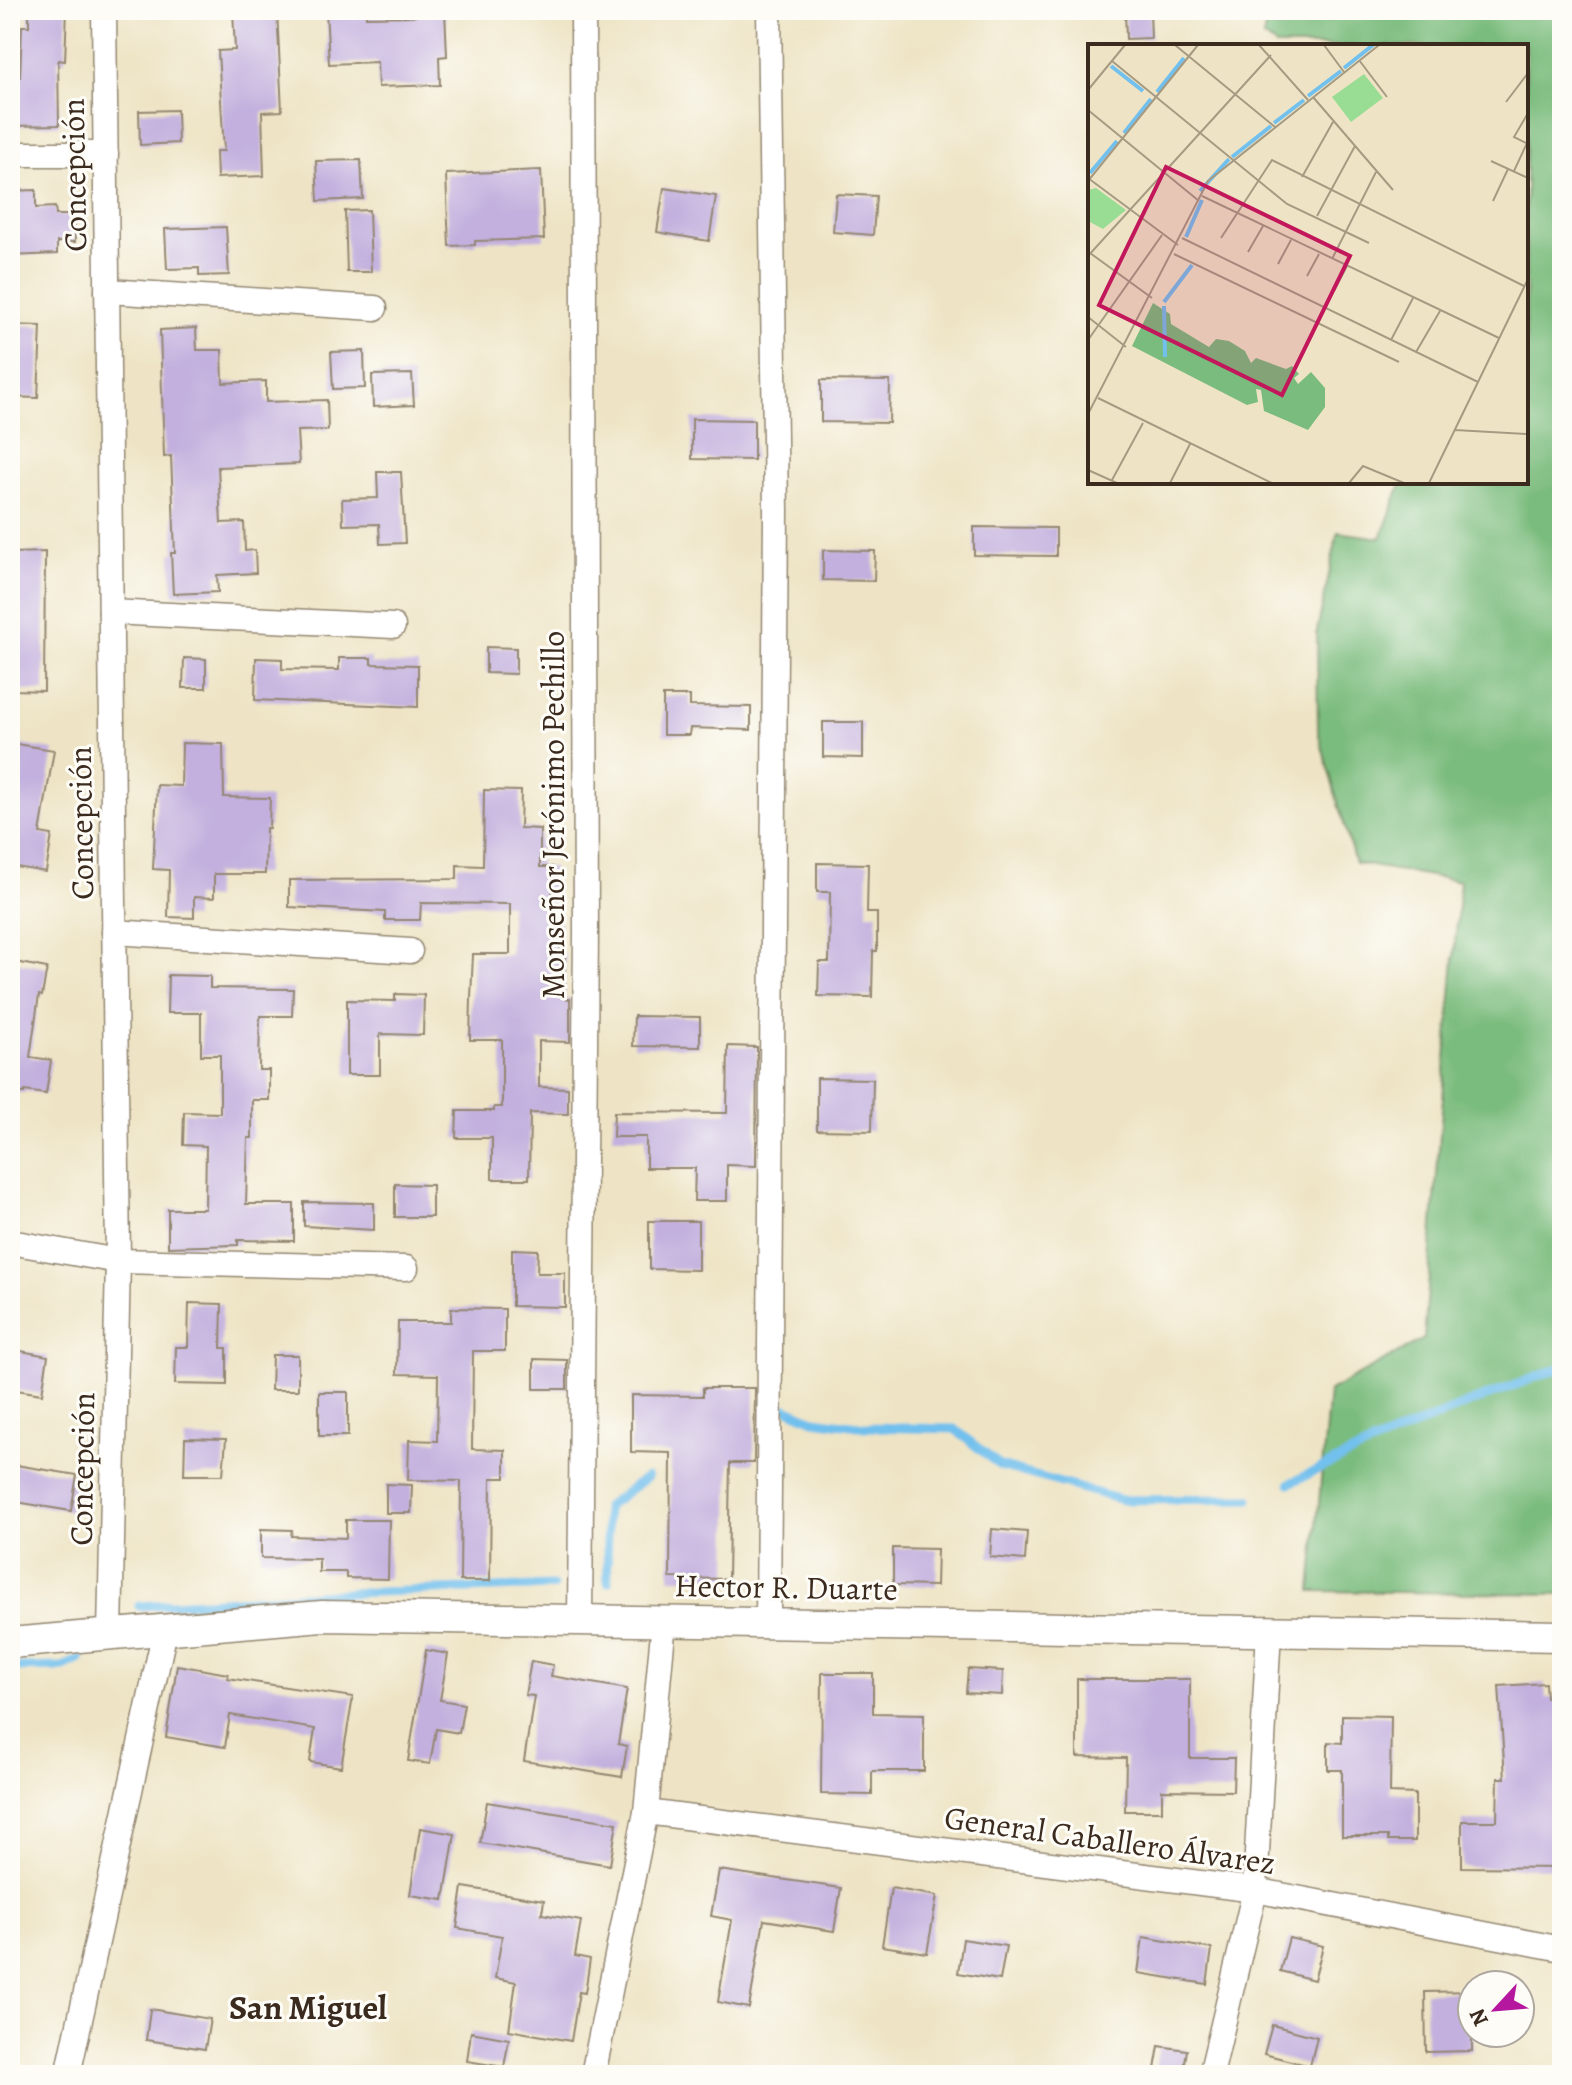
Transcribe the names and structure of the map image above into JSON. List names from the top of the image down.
{
  "streets": {
    "street": [
      "Concepción",
      "Monseñor Jerónimo Pechillo",
      "Hector R. Duarte",
      "General Caballero Álvarez"
    ]
  },
  "crossings": [
    ["Concepción", "Hector R. Duarte"],
    ["Monseñor Jerónimo Pechillo", "Hector R. Duarte"]
  ],
  "districts": ["San Miguel"],
  "north": "bottom left"
}
